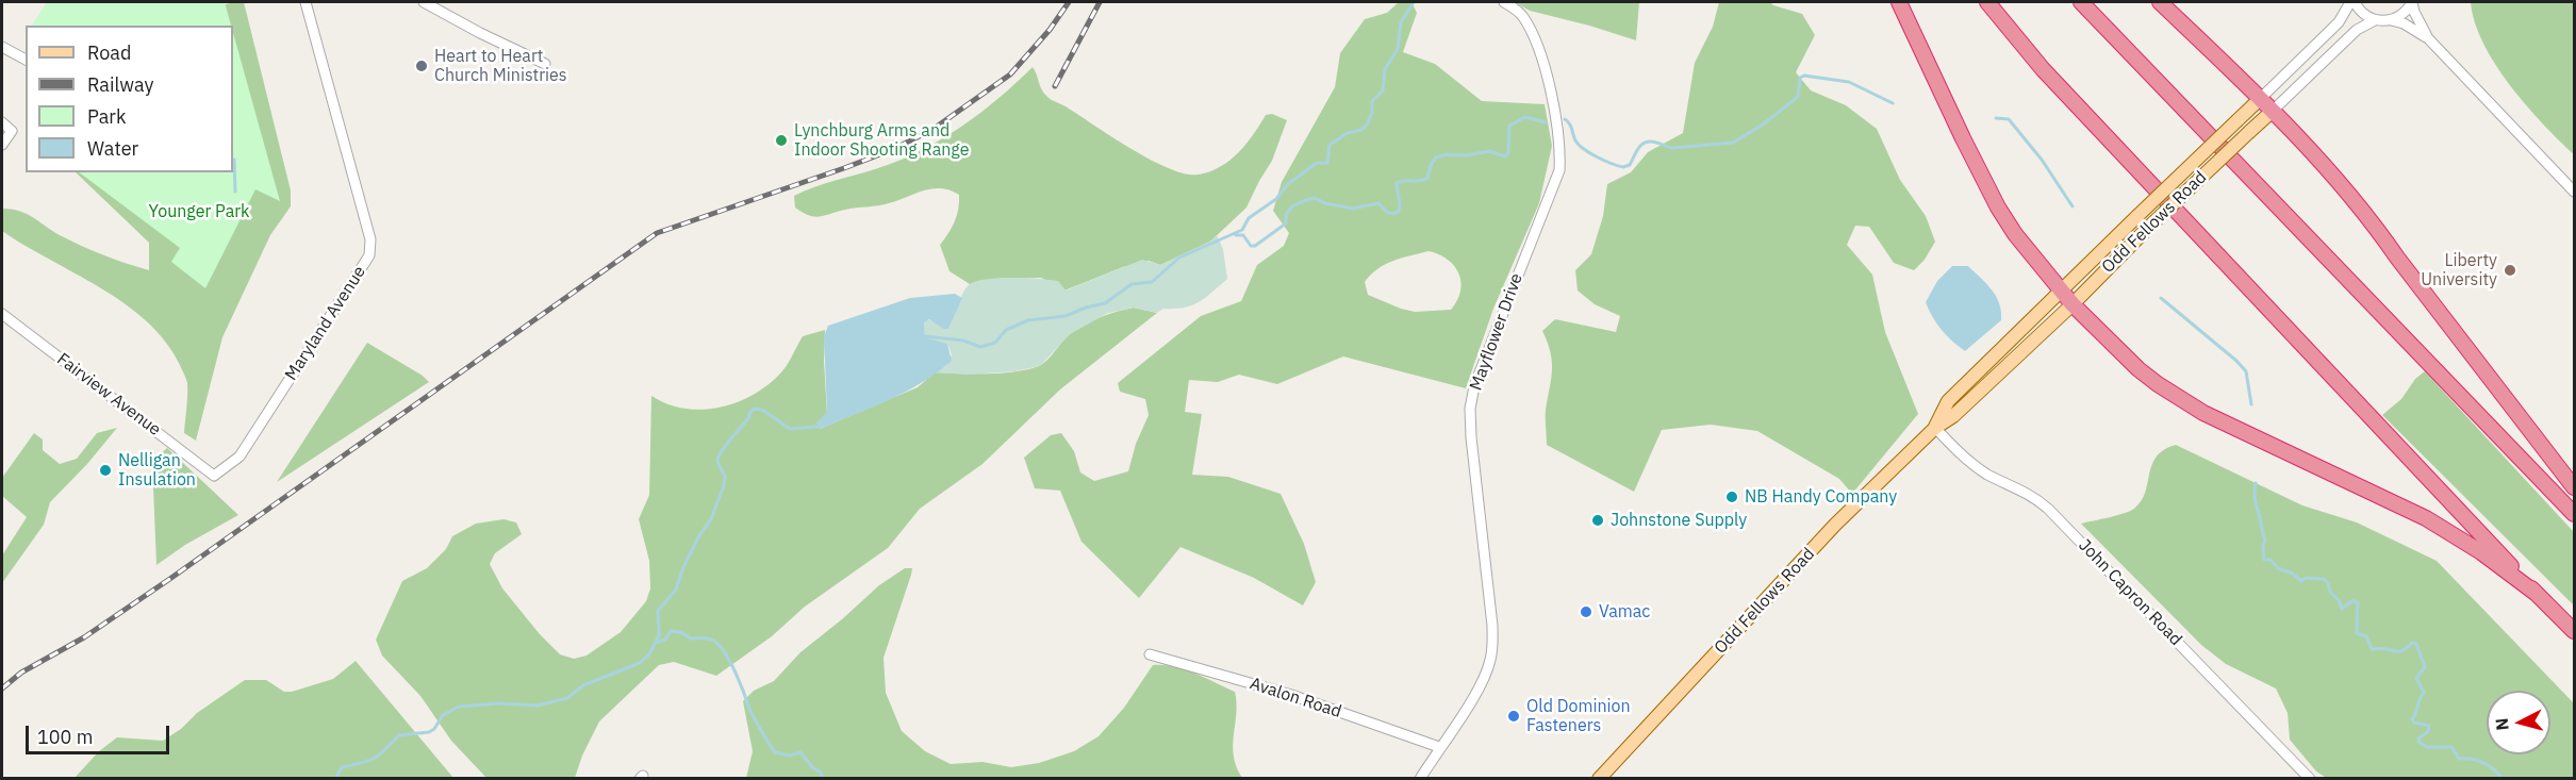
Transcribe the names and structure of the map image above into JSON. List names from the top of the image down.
{
  "streets": {
    "main road": ["Odd Fellows Road"],
    "street": [
      "Maryland Avenue",
      "Mayflower Drive",
      "Fairview Avenue",
      "John Capron Road",
      "Avalon Road"
    ]
  },
  "crossings": [
    ["Odd Fellows Road", "John Capron Road"],
    ["Maryland Avenue", "Fairview Avenue"],
    ["Mayflower Drive", "Avalon Road"]
  ],
  "parks": ["Younger Park"],
  "places": [
    "Heart to Heart Church Ministries",
    "Lynchburg Arms and Indoor Shooting Range",
    "Liberty University",
    "Nelligan Insulation",
    "NB Handy Company",
    "Johnstone Supply",
    "Vamac",
    "Old Dominion Fasteners"
  ],
  "legend": [
    "Road",
    "Railway",
    "Park",
    "Water"
  ],
  "scale_bar": "100 m",
  "north": "left"
}
